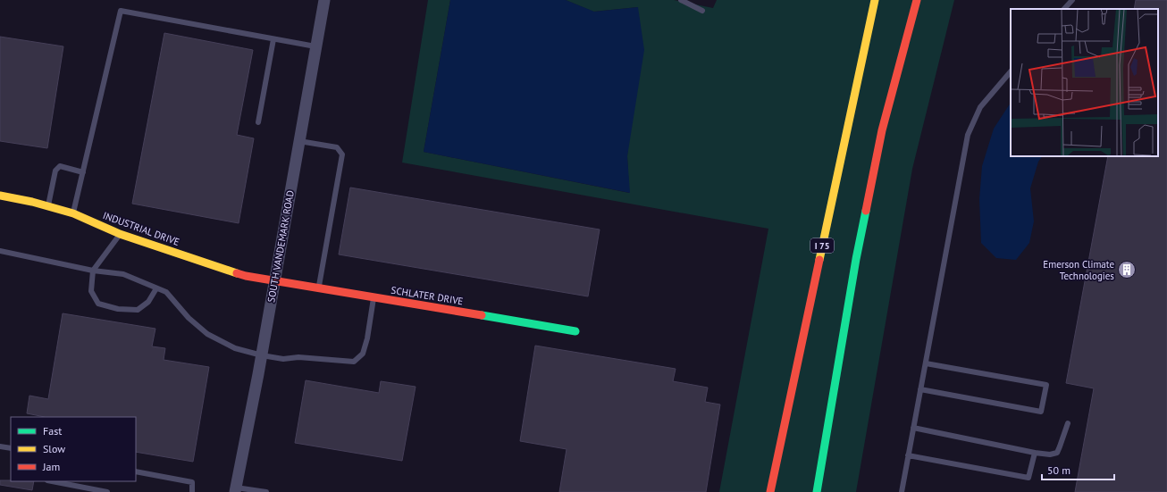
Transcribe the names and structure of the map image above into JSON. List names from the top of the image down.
{
  "streets": {
    "main road": ["INDUSTRIAL DRIVE", "I 75", "SCHLATER DRIVE"],
    "street": ["SOUTH VANDEMARK ROAD"]
  },
  "crossings": [
    ["INDUSTRIAL DRIVE", "SOUTH VANDEMARK ROAD"],
    ["INDUSTRIAL DRIVE", "SCHLATER DRIVE"],
    ["SOUTH VANDEMARK ROAD", "SCHLATER DRIVE"]
  ],
  "places": {
    "building": ["Emerson Climate Technologies"]
  },
  "legend": ["Fast", "Slow", "Jam"],
  "scale_bar": "50 m"
}
